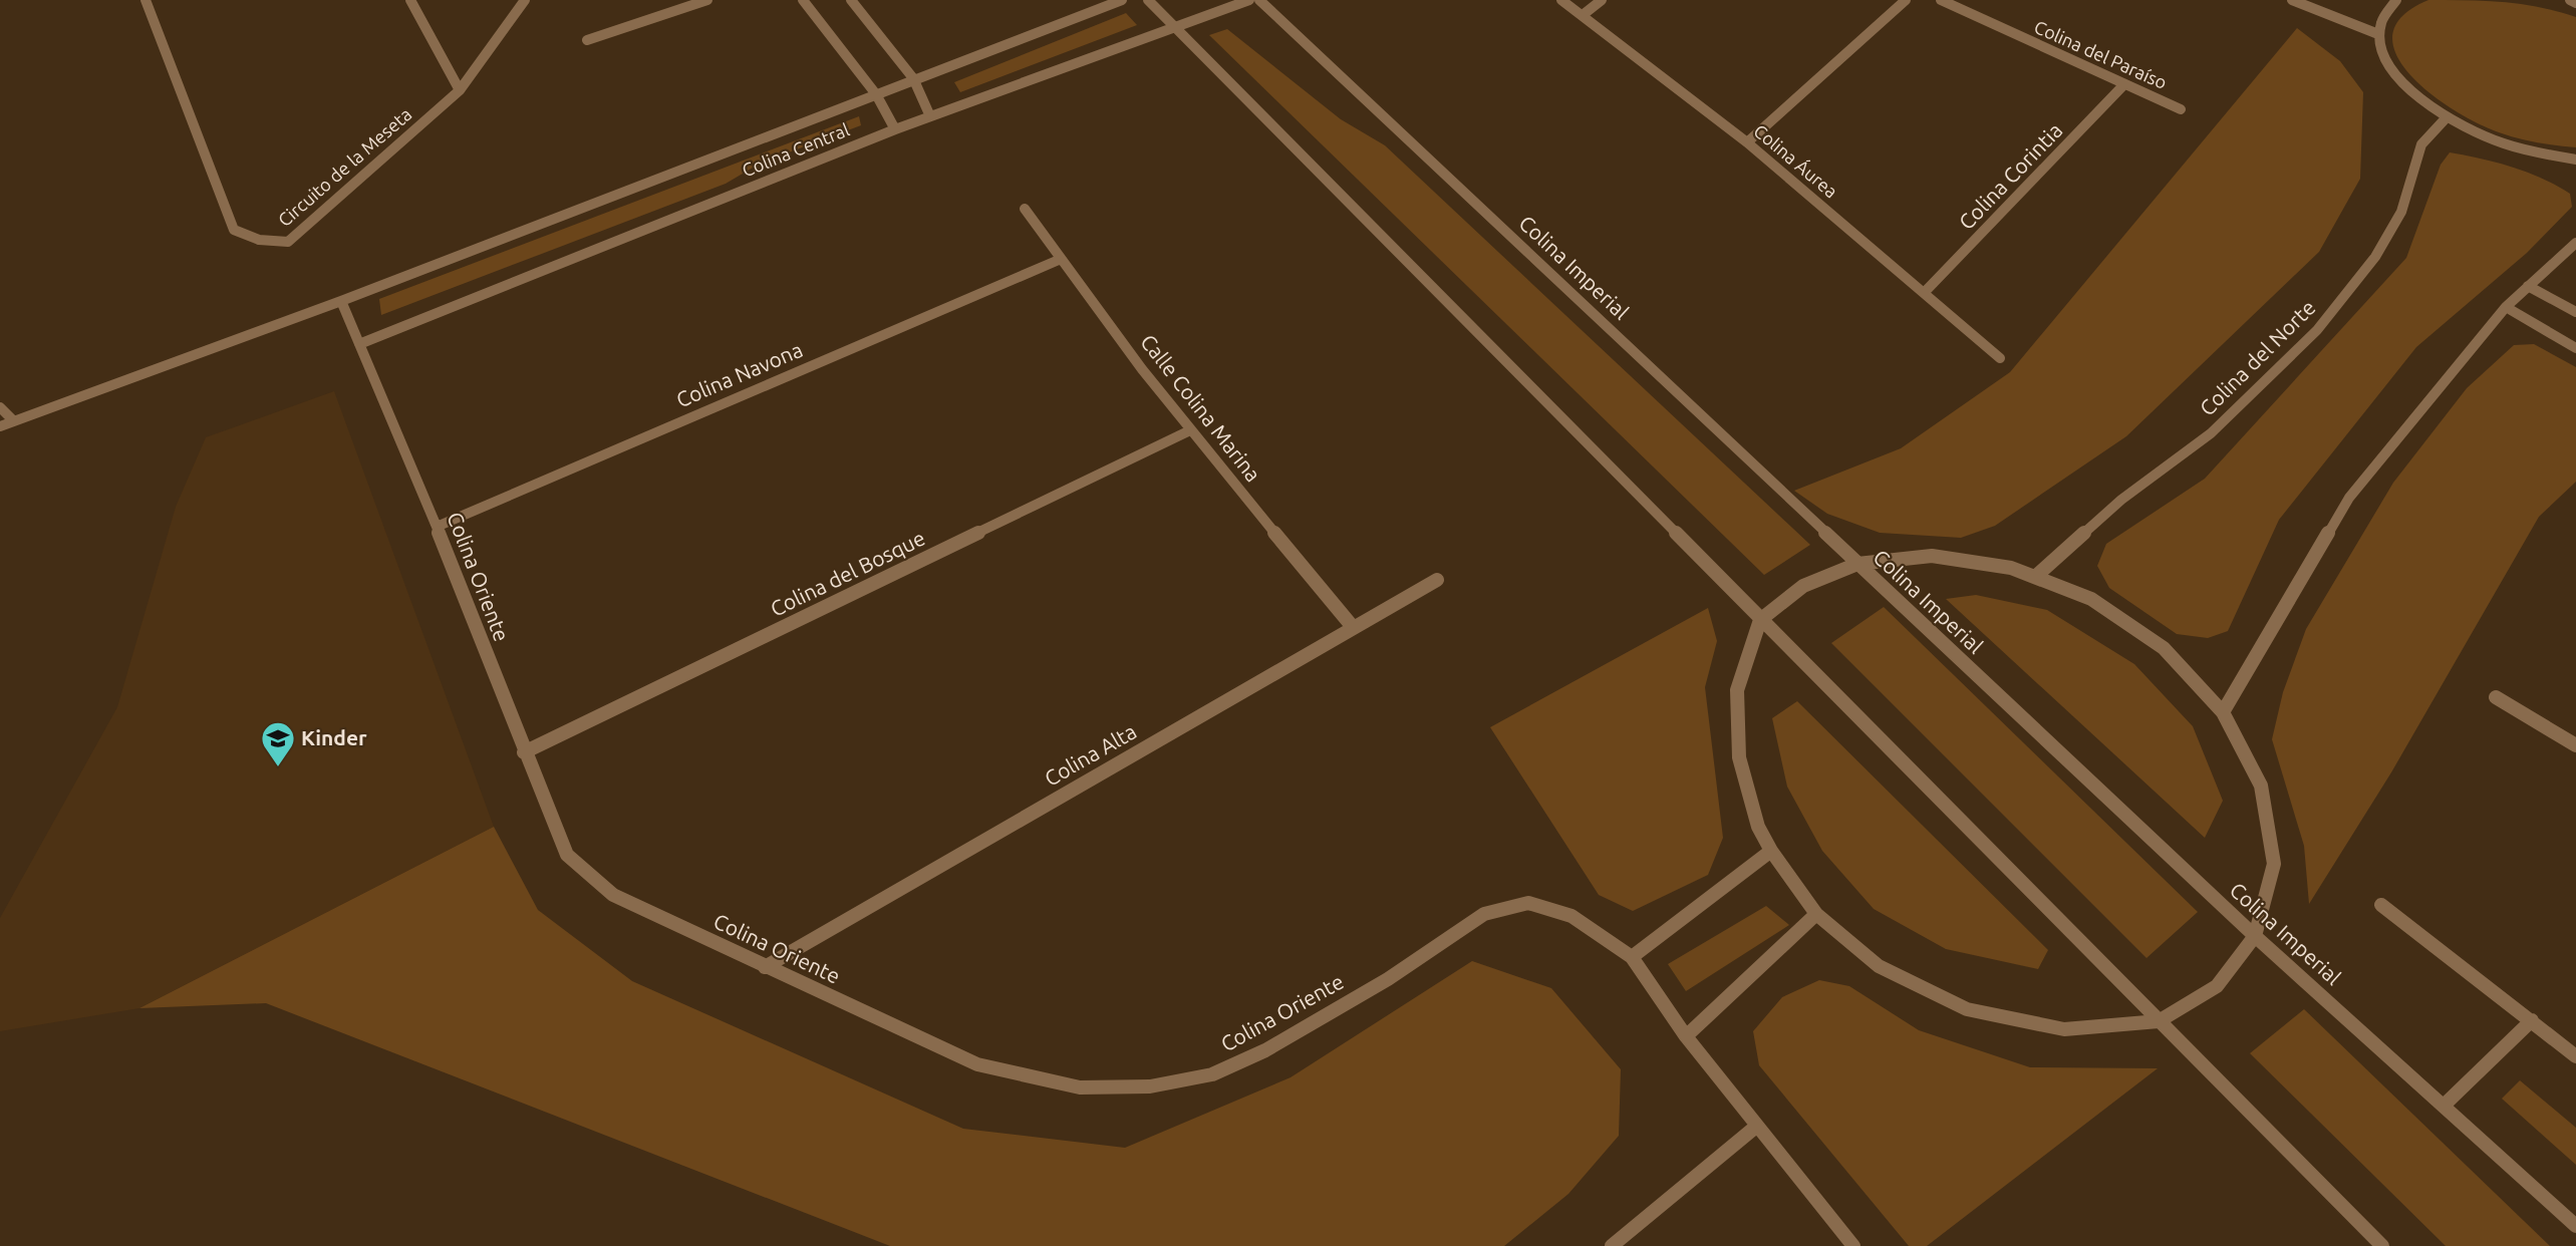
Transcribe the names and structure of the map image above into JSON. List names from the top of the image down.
{
  "streets": {
    "street": [
      "Colina del Paraíso",
      "Colina Central",
      "Colina Áurea",
      "Circuito de la Meseta",
      "Colina Corintia",
      "Colina Imperial",
      "Colina del Norte",
      "Colina Navona",
      "Calle Colina Marina",
      "Colina del Bosque",
      "Colina Oriente",
      "Colina Alta"
    ]
  },
  "crossings": [
    ["Colina del Paraíso", "Colina Corintia"],
    ["Colina Central", "Colina Oriente"],
    ["Colina Áurea", "Colina Corintia"],
    ["Colina Navona", "Calle Colina Marina"],
    ["Colina Navona", "Colina Oriente"],
    ["Calle Colina Marina", "Colina del Bosque"],
    ["Calle Colina Marina", "Colina Alta"],
    ["Colina del Bosque", "Colina Oriente"],
    ["Colina Oriente", "Colina Alta"]
  ],
  "places": {
    "school or university": ["Kinder"]
  }
}
